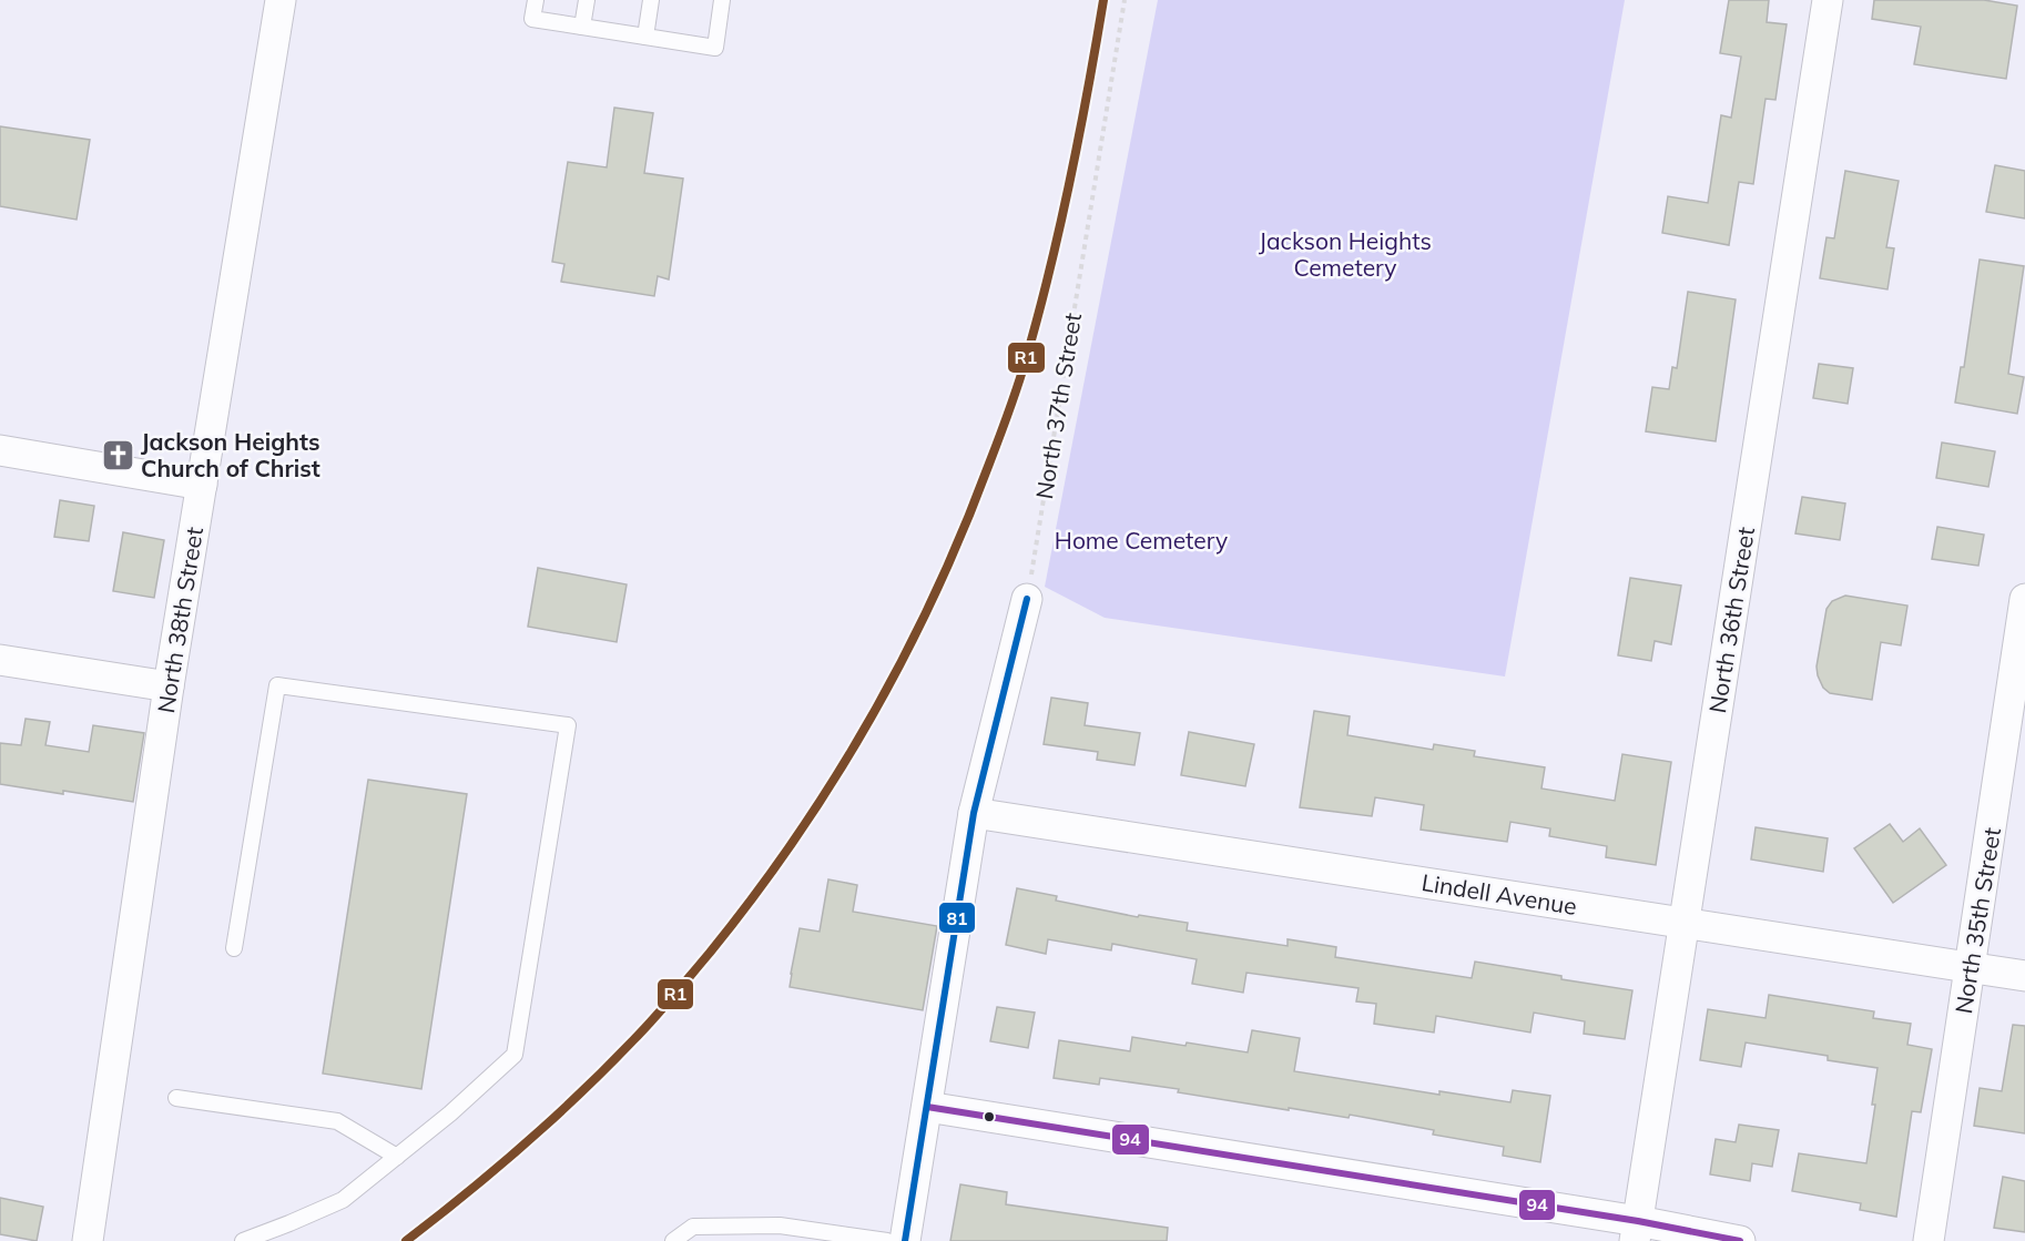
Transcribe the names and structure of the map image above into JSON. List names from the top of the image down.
{
  "streets": {
    "street": [
      "North 38th Street",
      "North 36th Street",
      "Lindell Avenue",
      "North 35th Street"
    ],
    "path": ["North 37th Street"]
  },
  "crossings": [
    ["North 36th Street", "Lindell Avenue"],
    ["Lindell Avenue", "North 35th Street"]
  ],
  "parks": ["Jackson Heights Cemetery", "Home Cemetery"],
  "places": {
    "church": ["Jackson Heights Church of Christ"]
  },
  "lines": ["transit line R1", "transit line 81", "transit line 94"]
}
